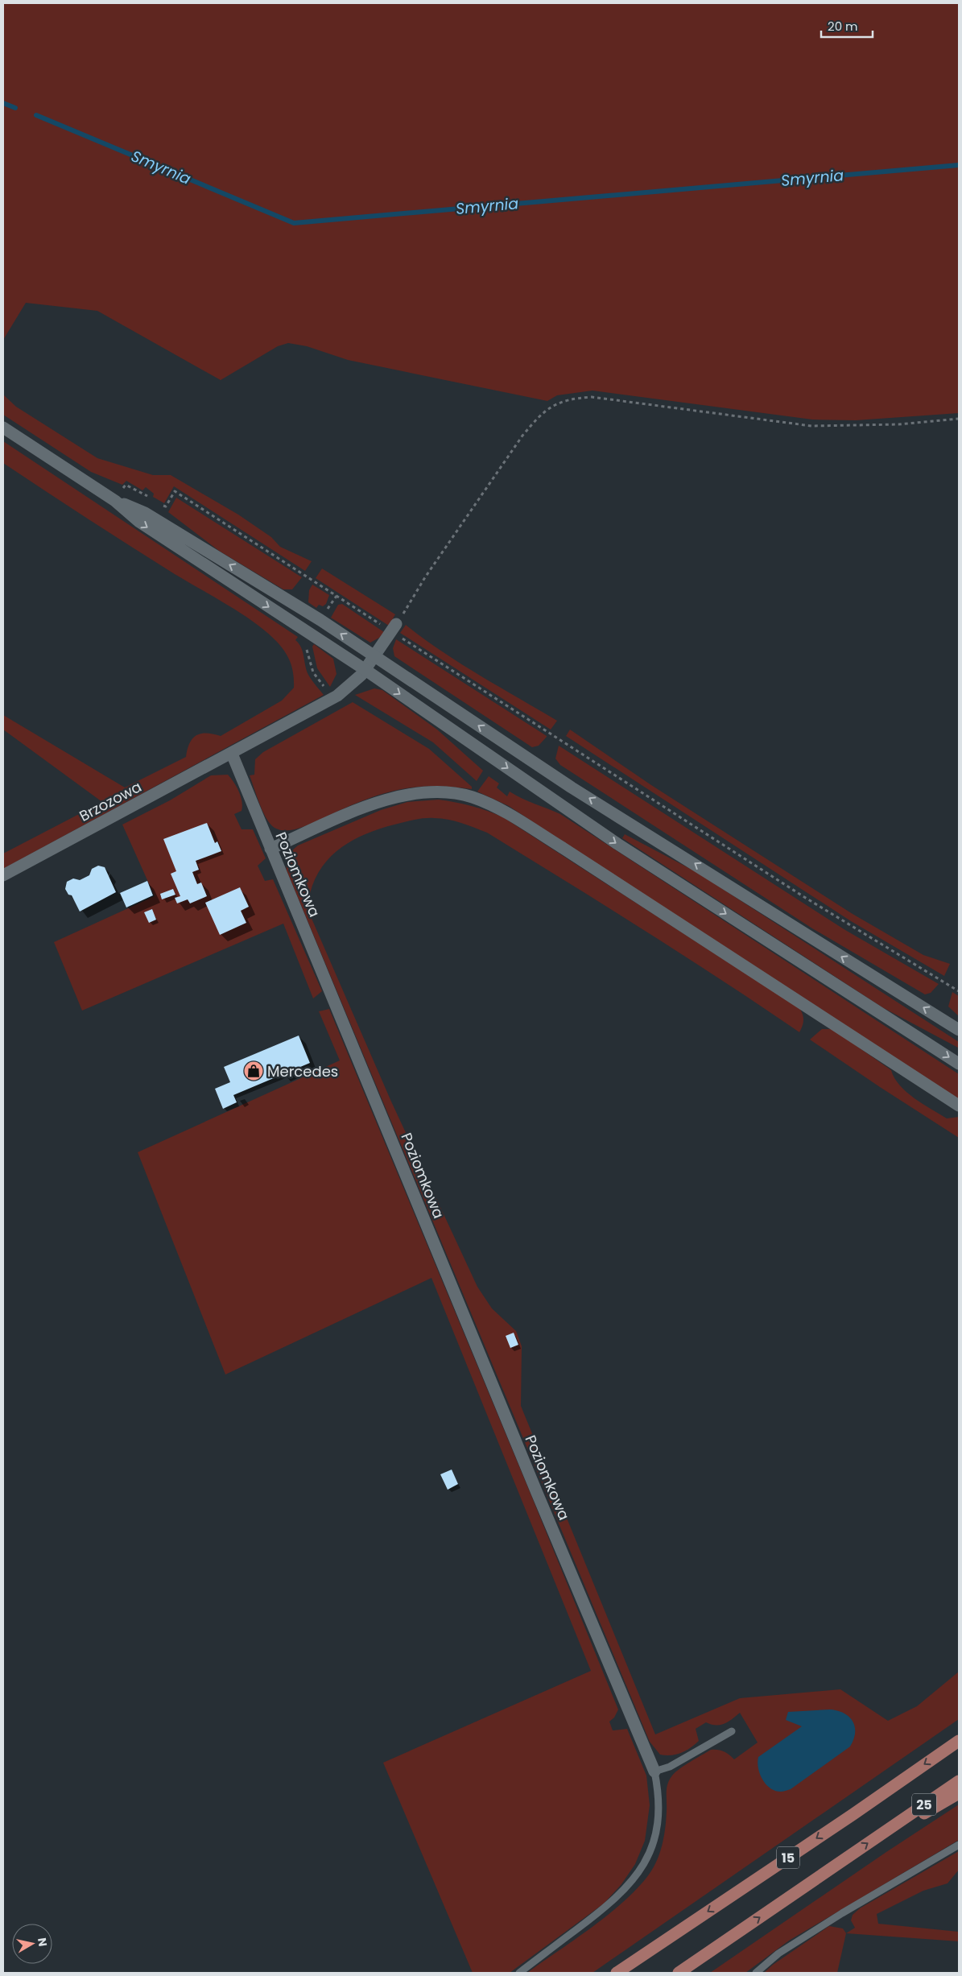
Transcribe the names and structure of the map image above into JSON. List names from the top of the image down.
{
  "streets": {
    "main road": ["25", "15"],
    "street": ["Brzozowa", "Poziomkowa"]
  },
  "crossings": [
    ["Brzozowa", "Poziomkowa"],
    ["25", "15"]
  ],
  "water": ["Smyrnia"],
  "places": {
    "shop": ["Mercedes"]
  },
  "scale_bar": "20 m",
  "north": "right"
}
